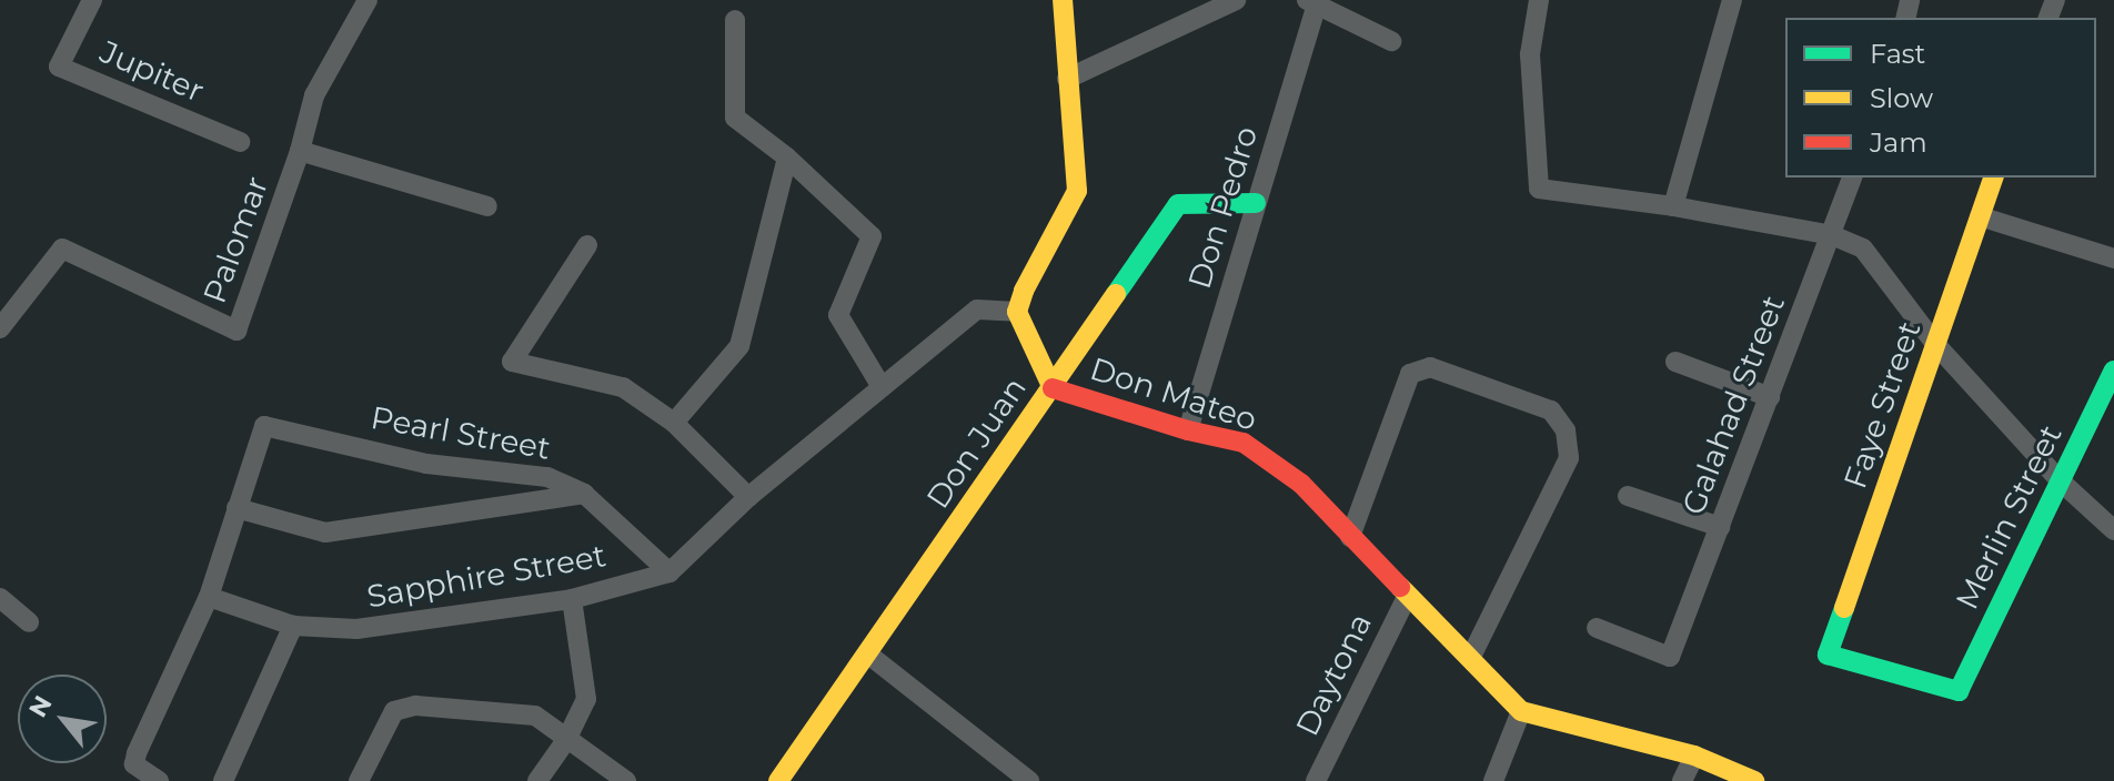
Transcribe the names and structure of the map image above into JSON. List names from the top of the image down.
{
  "streets": {
    "street": [
      "Jupiter",
      "Don Pedro",
      "Palomar",
      "Don Mateo",
      "Galahad Street",
      "Faye Street",
      "Pearl Street",
      "Don Juan",
      "Merlin Street",
      "Sapphire Street",
      "Daytona"
    ]
  },
  "crossings": [
    ["Don Pedro", "Don Mateo"],
    ["Don Mateo", "Don Juan"],
    ["Don Mateo", "Daytona"],
    ["Faye Street", "Merlin Street"],
    ["Pearl Street", "Sapphire Street"],
    ["Don Juan", "Sapphire Street"]
  ],
  "legend": ["Fast", "Slow", "Jam"],
  "north": "top left"
}
